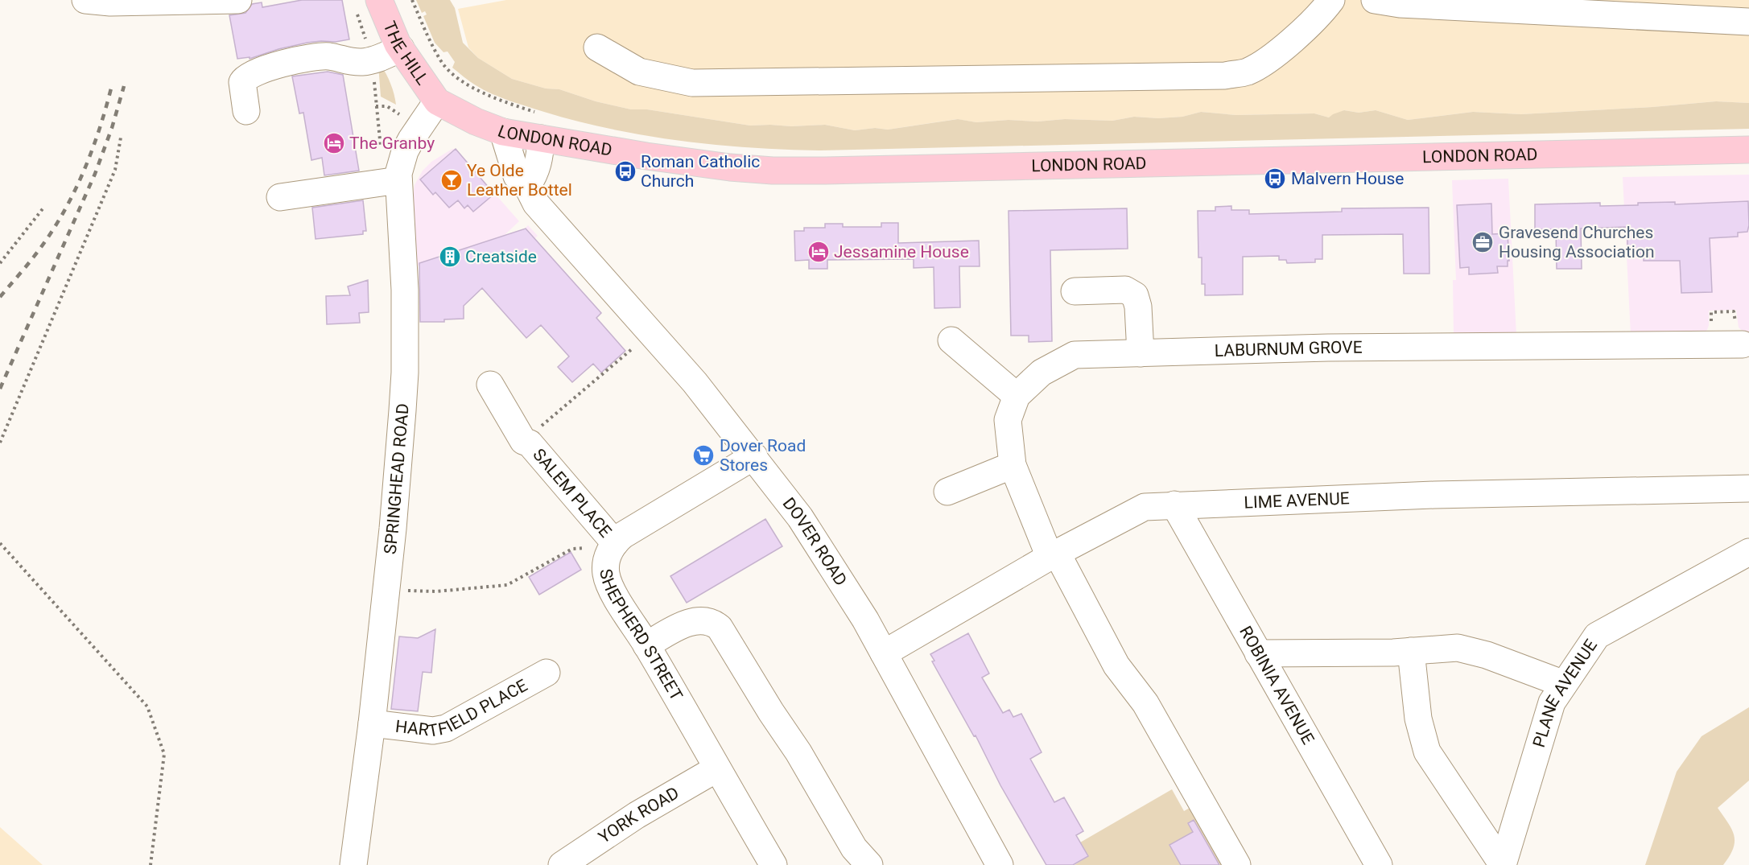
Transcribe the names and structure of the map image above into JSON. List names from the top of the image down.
{
  "streets": {
    "main road": ["THE HILL", "LONDON ROAD"],
    "street": [
      "LABURNUM GROVE",
      "SPRINGHEAD ROAD",
      "SALEM PLACE",
      "LIME AVENUE",
      "DOVER ROAD",
      "SHEPHERD STREET",
      "ROBINIA AVENUE",
      "PLANE AVENUE",
      "HARTFIELD PLACE",
      "YORK ROAD"
    ]
  },
  "crossings": [
    ["THE HILL", "LONDON ROAD"],
    ["THE HILL", "SPRINGHEAD ROAD"],
    ["LONDON ROAD", "SPRINGHEAD ROAD"],
    ["LONDON ROAD", "DOVER ROAD"],
    ["LABURNUM GROVE", "LIME AVENUE"],
    ["SPRINGHEAD ROAD", "HARTFIELD PLACE"],
    ["SALEM PLACE", "SHEPHERD STREET"],
    ["LIME AVENUE", "DOVER ROAD"],
    ["LIME AVENUE", "ROBINIA AVENUE"],
    ["DOVER ROAD", "SHEPHERD STREET"],
    ["SHEPHERD STREET", "YORK ROAD"]
  ],
  "places": {
    "hotel": ["The Granby", "Jessamine House"],
    "bus stop": ["Roman Catholic Church", "Malvern House"],
    "bar": ["Ye Olde Leather Bottel"],
    "office": ["Gravesend Churches Housing Association"],
    "building": ["Creatside"],
    "supermarket": ["Dover Road Stores"]
  }
}
